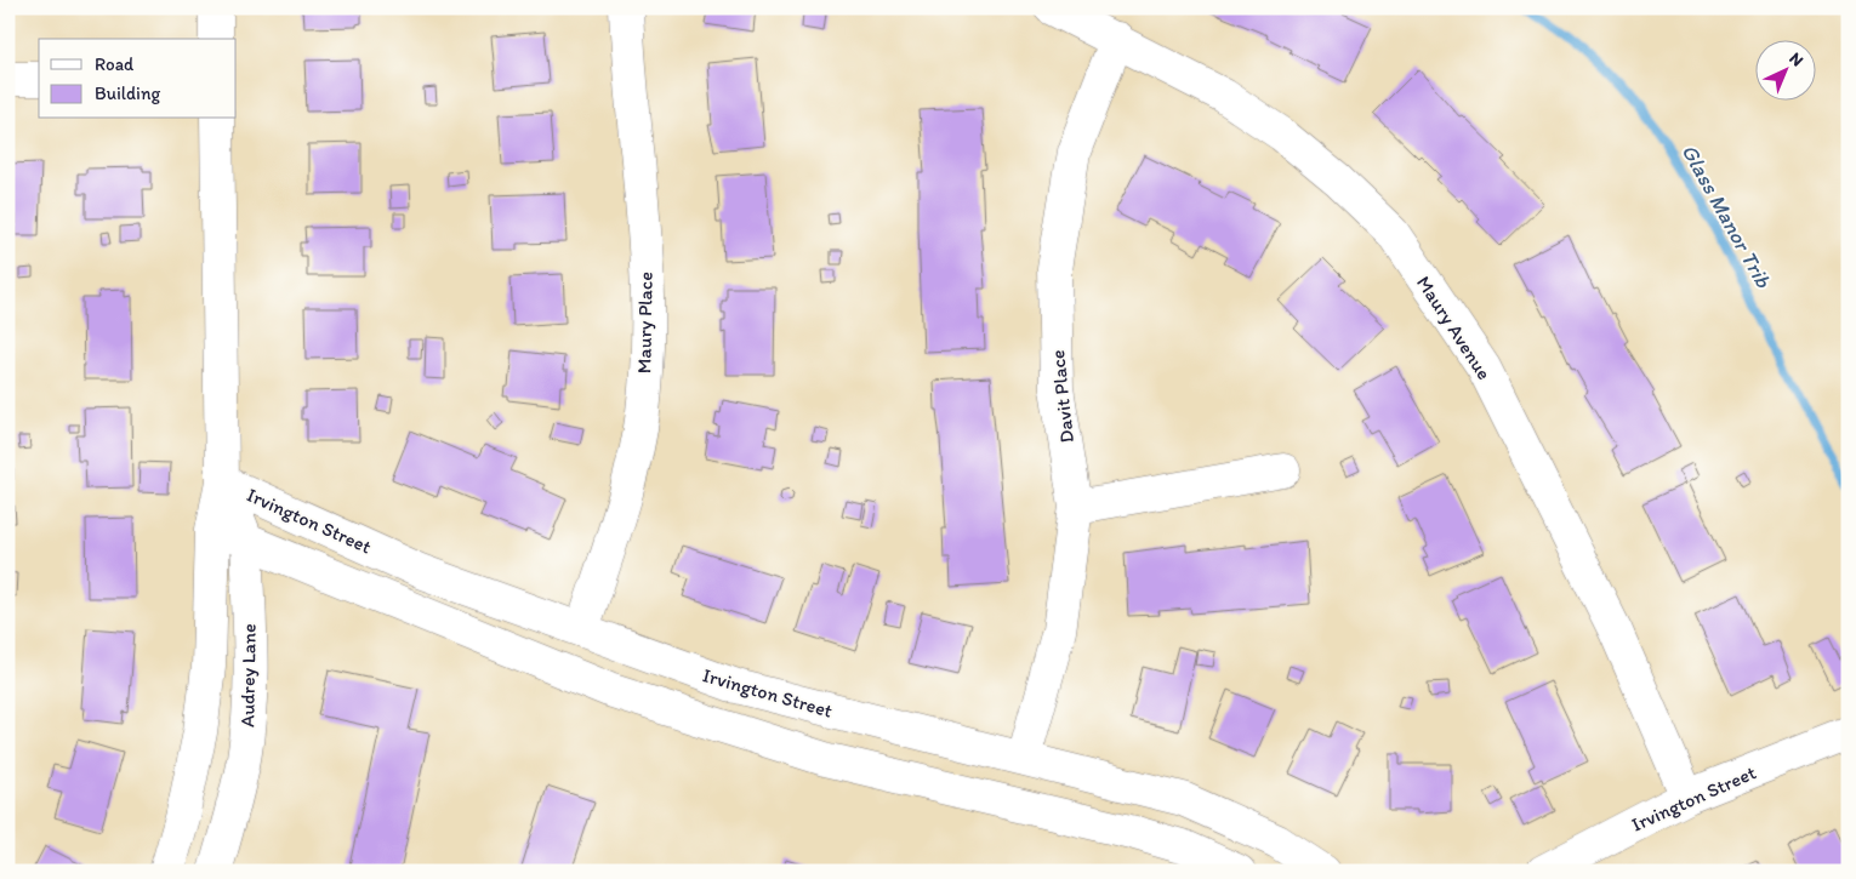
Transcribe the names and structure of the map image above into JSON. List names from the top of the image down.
{
  "streets": {
    "street": [
      "Maury Place",
      "Maury Avenue",
      "Davit Place",
      "Irvington Street",
      "Audrey Lane"
    ]
  },
  "crossings": [
    ["Maury Place", "Irvington Street"],
    ["Maury Avenue", "Davit Place"],
    ["Maury Avenue", "Irvington Street"],
    ["Davit Place", "Irvington Street"],
    ["Irvington Street", "Audrey Lane"]
  ],
  "water": ["Glass Manor Trib"],
  "legend": ["Road", "Building"],
  "north": "top right"
}
